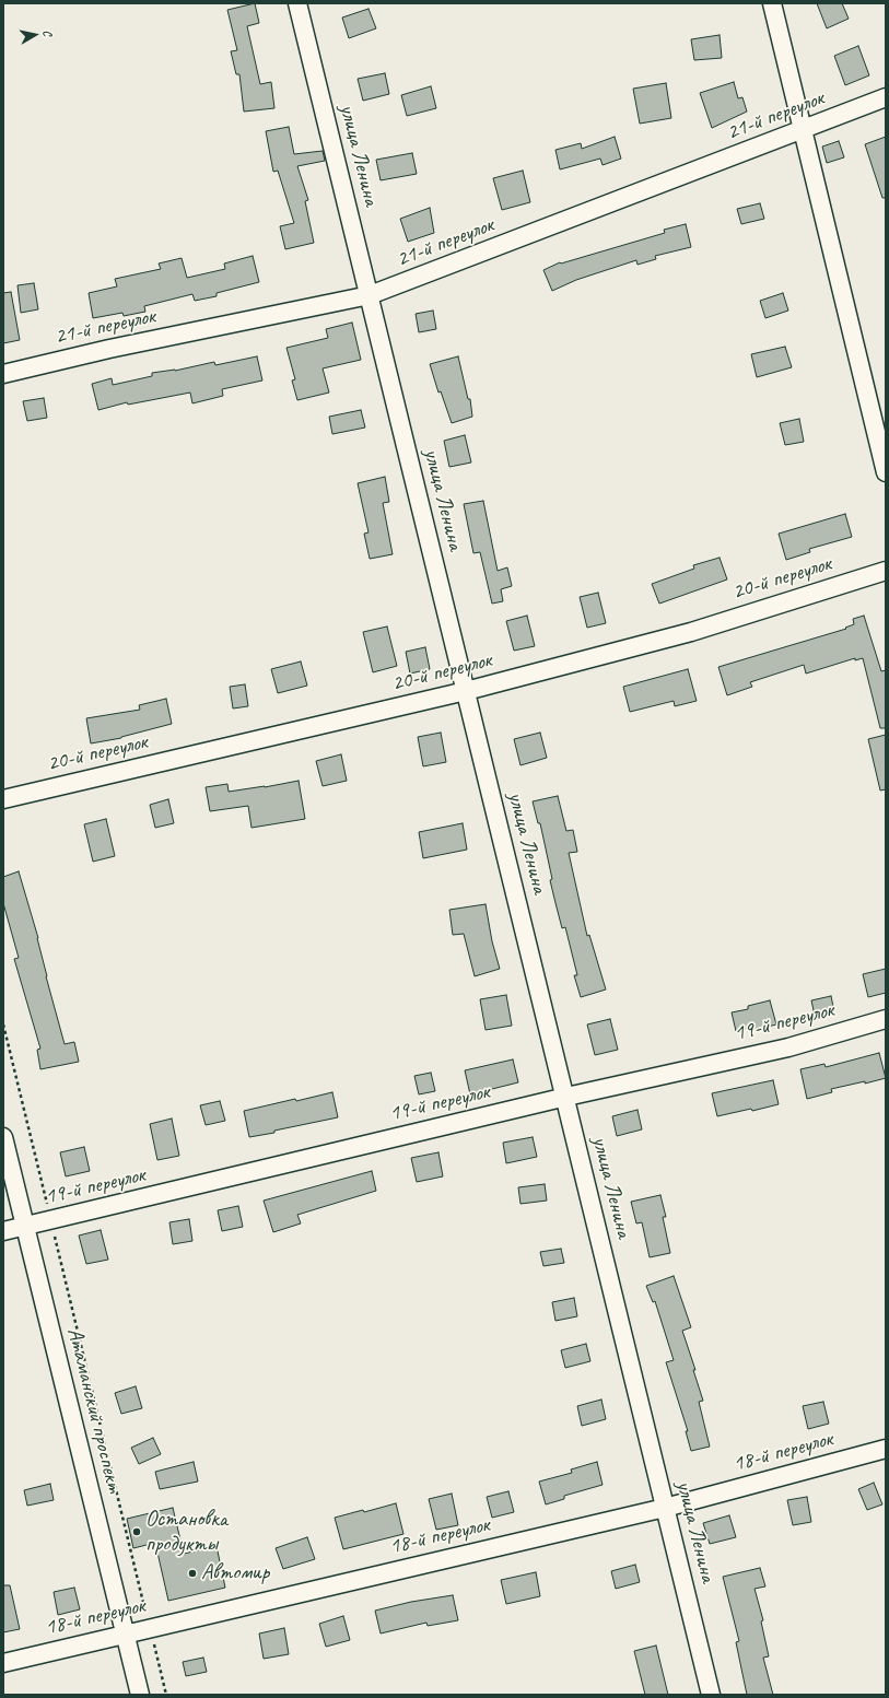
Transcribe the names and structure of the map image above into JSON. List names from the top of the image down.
{
  "streets": {
    "street": [
      "21-й переулок",
      "улица Ленина",
      "20-й переулок",
      "19-й переулок",
      "Атаманский проспект",
      "18-й переулок"
    ]
  },
  "crossings": [
    ["21-й переулок", "улица Ленина"],
    ["улица Ленина", "20-й переулок"],
    ["улица Ленина", "19-й переулок"],
    ["улица Ленина", "18-й переулок"],
    ["19-й переулок", "Атаманский проспект"],
    ["Атаманский проспект", "18-й переулок"]
  ],
  "places": ["Остановка продукты", "Автомир"],
  "north": "right"
}
